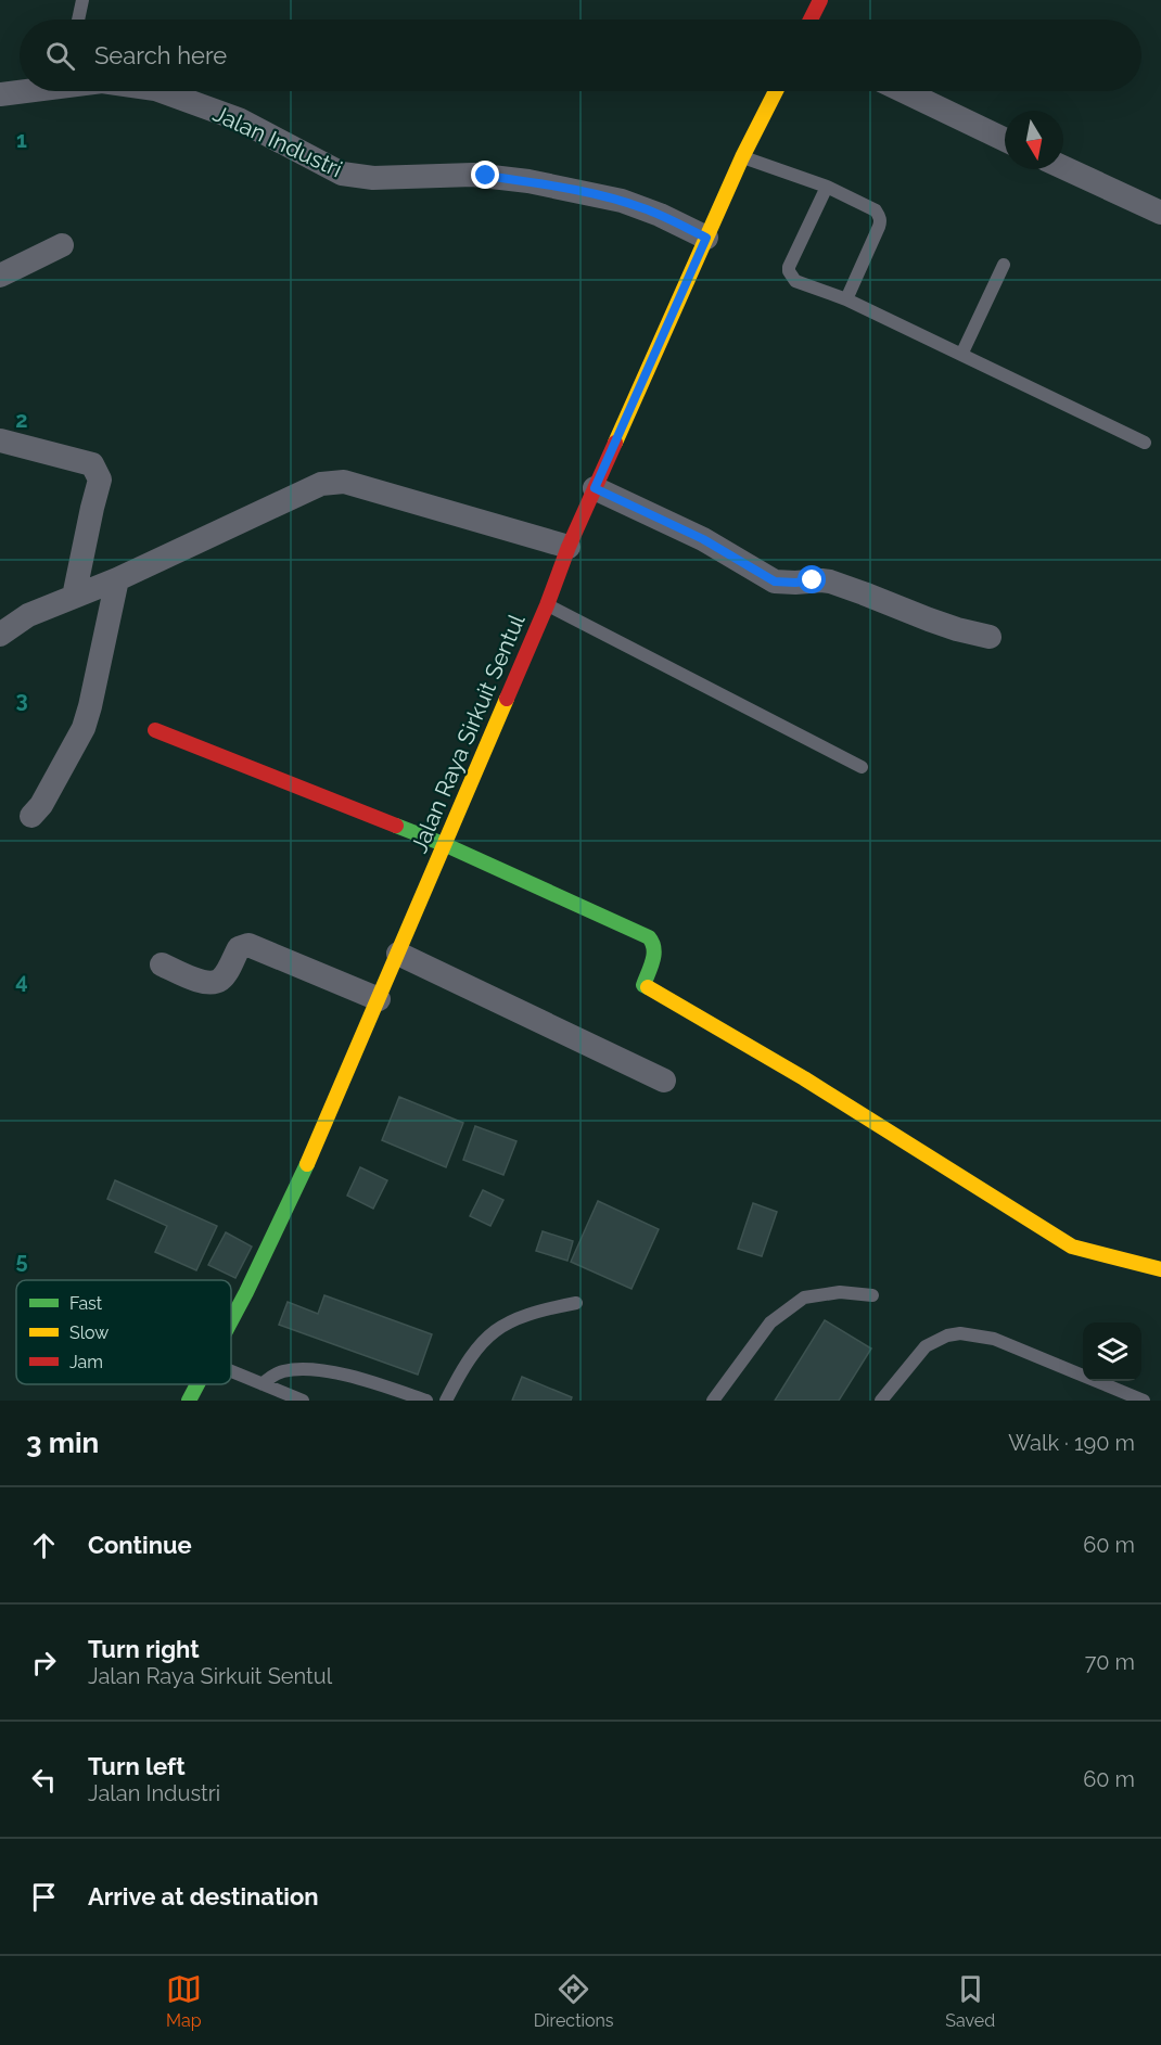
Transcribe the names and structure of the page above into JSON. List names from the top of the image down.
{
  "streets": {
    "main road": ["Jalan Raya Sirkuit Sentul"],
    "street": ["Jalan Industri"]
  },
  "crossings": [
    ["Jalan Industri", "Jalan Raya Sirkuit Sentul"]
  ],
  "legend": ["Fast", "Slow", "Jam"],
  "north": "bottom",
  "page": {
    "search": "Search here",
    "heading": ["3 min", "Walk · 190 m"],
    "list": [
      ["Continue", "60 m"],
      ["Turn right", "Jalan Raya Sirkuit Sentul", "70 m"],
      ["Turn left", "Jalan Industri", "60 m"],
      "Arrive at destination"
    ],
    "nav": ["Map", "Directions", "Saved"]
  },
  "grid": {
    "rows": [
      "1",
      "2",
      "3",
      "4",
      "5"
    ]
  }
}
